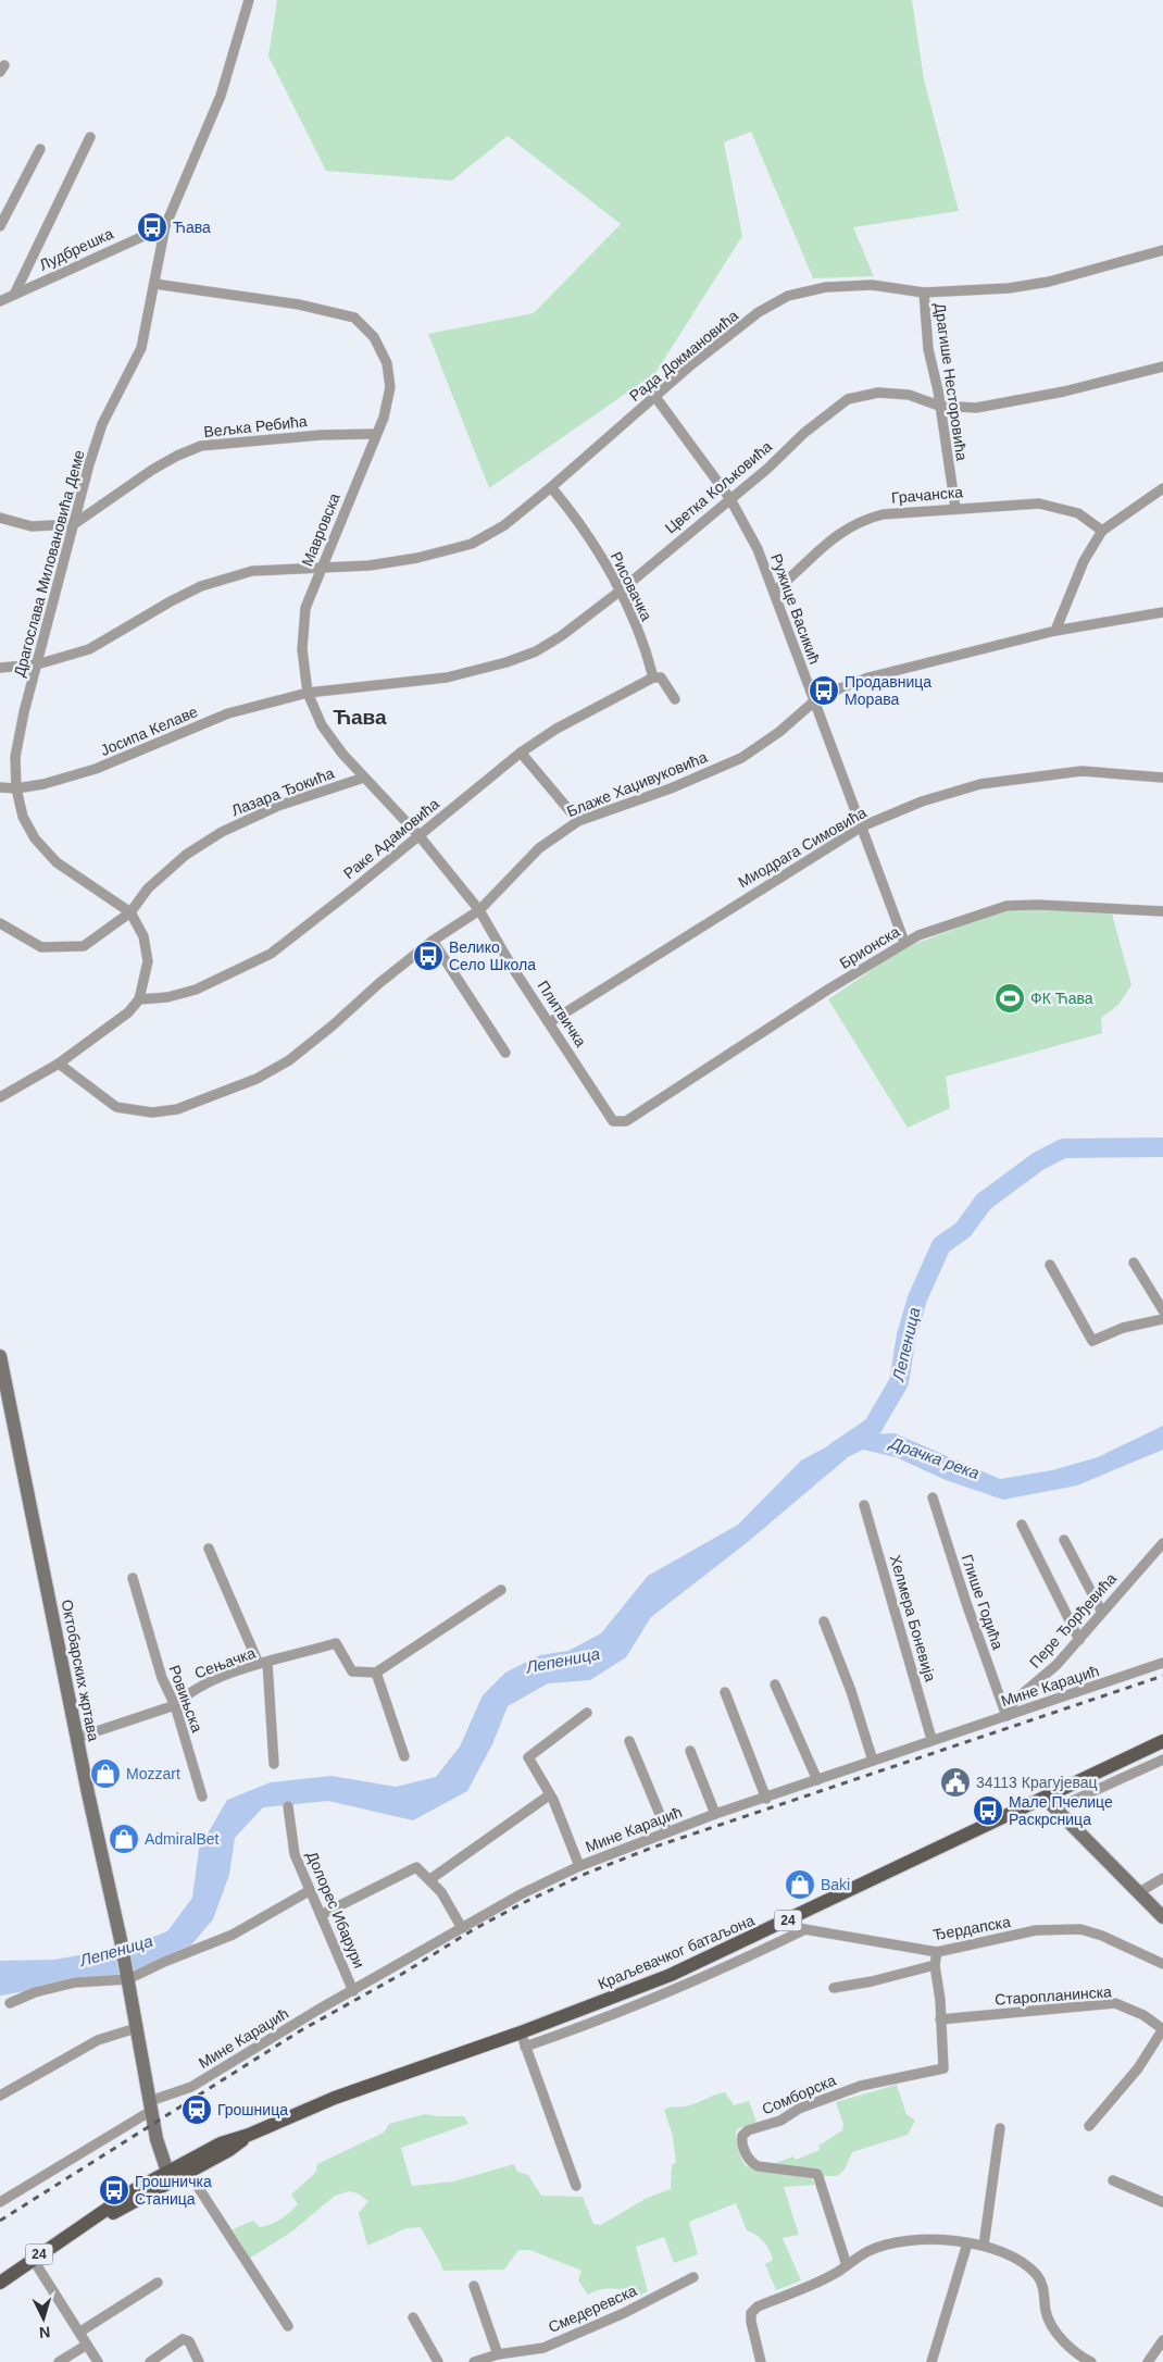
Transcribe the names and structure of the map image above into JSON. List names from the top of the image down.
{
  "streets": {
    "main road": ["24", "Краљевачког батаљона"],
    "street": [
      "Лудбрешка",
      "Рада Докмановића",
      "Драгише Несторовића",
      "Вељка Ребића",
      "Цветка Кољковића",
      "Грачанска",
      "Мавровска",
      "Драгослава Миловановића Деме",
      "Рисовачка",
      "Ружице Васикић",
      "Јосипа Келаве",
      "Блаже Хаџивуковића",
      "Лазара Ђокића",
      "Раке Адамовића",
      "Миодрага Симовића",
      "Брионска",
      "Плитвичка",
      "Глише Годића",
      "Хелмера Боневија",
      "Пере Ђорђевића",
      "Сењачка",
      "Октобарских жртава",
      "Мине Караџић",
      "Ровињска",
      "Долорес Ибарури",
      "Ђердапска",
      "Старопланинска",
      "Сомборска",
      "Смедеревска"
    ]
  },
  "crossings": [
    ["Лудбрешка", "Драгослава Миловановића Деме"],
    ["Рада Докмановића", "Драгише Несторовића"],
    ["Рада Докмановића", "Мавровска"],
    ["Рада Докмановића", "Драгослава Миловановића Деме"],
    ["Рада Докмановића", "Рисовачка"],
    ["Рада Докмановића", "Ружице Васикић"],
    ["Драгише Несторовића", "Цветка Кољковића"],
    ["Драгише Несторовића", "Грачанска"],
    ["Вељка Ребића", "Мавровска"],
    ["Вељка Ребића", "Драгослава Миловановића Деме"],
    ["Цветка Кољковића", "Мавровска"],
    ["Цветка Кољковића", "Рисовачка"],
    ["Цветка Кољковића", "Ружице Васикић"],
    ["Цветка Кољковића", "Јосипа Келаве"],
    ["Грачанска", "Ружице Васикић"],
    ["Мавровска", "Драгослава Миловановића Деме"],
    ["Мавровска", "Јосипа Келаве"],
    ["Мавровска", "Блаже Хаџивуковића"],
    ["Мавровска", "Лазара Ђокића"],
    ["Мавровска", "Раке Адамовића"],
    ["Мавровска", "Плитвичка"],
    ["Драгослава Миловановића Деме", "Јосипа Келаве"],
    ["Драгослава Миловановића Деме", "Блаже Хаџивуковића"],
    ["Драгослава Миловановића Деме", "Лазара Ђокића"],
    ["Драгослава Миловановића Деме", "Раке Адамовића"],
    ["Рисовачка", "Раке Адамовића"],
    ["Ружице Васикић", "Блаже Хаџивуковића"],
    ["Ружице Васикић", "Миодрага Симовића"],
    ["Ружице Васикић", "Брионска"],
    ["Блаже Хаџивуковића", "Плитвичка"],
    ["Миодрага Симовића", "Плитвичка"],
    ["Брионска", "Плитвичка"],
    ["Глише Годића", "Пере Ђорђевића"],
    ["Глише Годића", "Мине Караџић"],
    ["Хелмера Боневија", "Мине Караџић"],
    ["Пере Ђорђевића", "Мине Караџић"],
    ["Сењачка", "Октобарских жртава"],
    ["Сењачка", "Ровињска"],
    ["Октобарских жртава", "Мине Караџић"],
    ["Октобарских жртава", "Краљевачког батаљона"],
    ["Мине Караџић", "Долорес Ибарури"],
    ["Ђердапска", "Краљевачког батаљона"],
    ["Ђердапска", "Сомборска"],
    ["Старопланинска", "Сомборска"]
  ],
  "districts": ["Ћава"],
  "water": ["Лепеница", "Драчка река"],
  "places": {
    "bus stop": [
      "Ћава",
      "Продавница Морава",
      "Велико Село Школа",
      "Мале Пчелице Раскрсница",
      "Грошничка Станица"
    ],
    "sports": ["ФК Ћава"],
    "shop": ["Mozzart", "AdmiralBet", "Baki"],
    "public building": ["34113 Крагујевац"],
    "station": ["Грошница"]
  },
  "north": "bottom"
}
